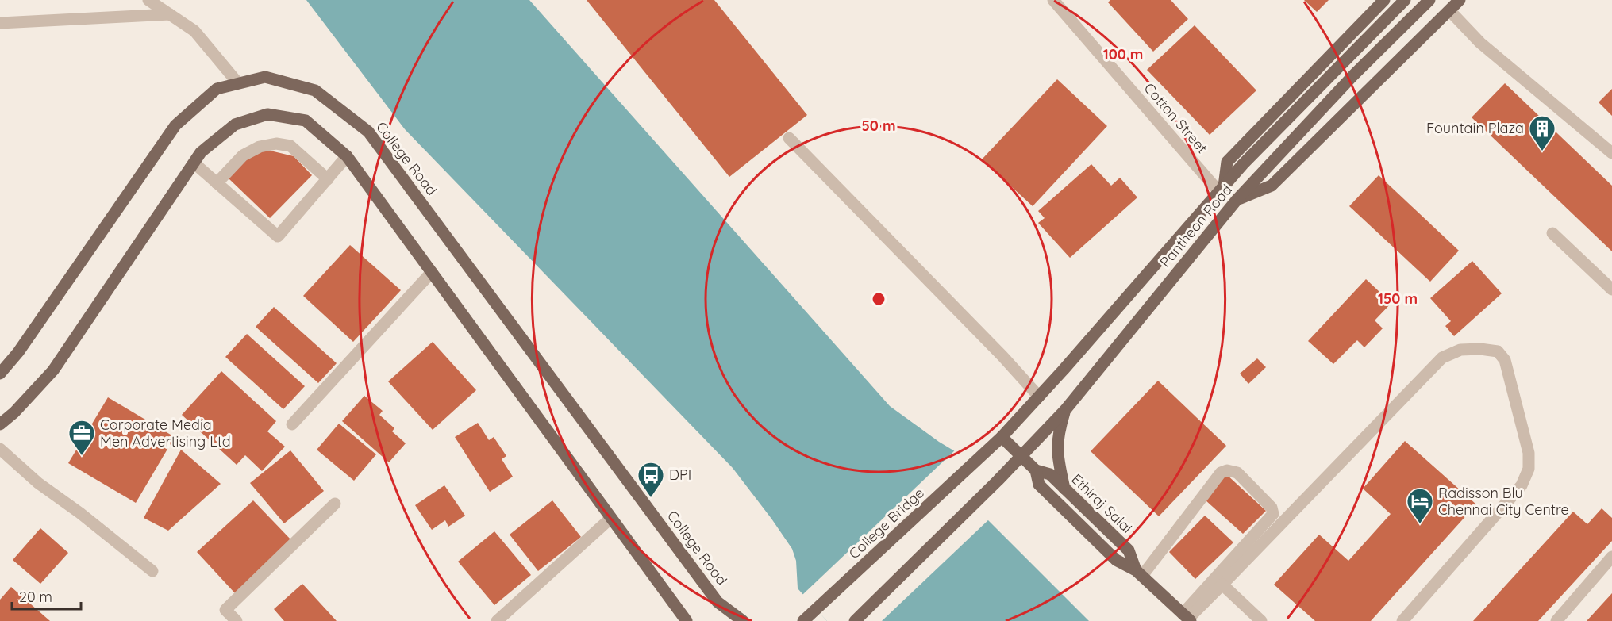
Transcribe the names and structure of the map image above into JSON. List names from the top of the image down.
{
  "streets": {
    "main road": [
      "College Road",
      "Pantheon Road",
      "Ethiraj Salai",
      "College Bridge"
    ],
    "street": ["Cotton Street"]
  },
  "crossings": [
    ["Cotton Street", "College Bridge"],
    ["Pantheon Road", "Ethiraj Salai"],
    ["Ethiraj Salai", "College Bridge"]
  ],
  "places": {
    "building": ["Fountain Plaza"],
    "office": ["Corporate Media Men Advertising Ltd"],
    "bus stop": ["DPI"],
    "hotel": ["Radisson Blu Chennai City Centre"]
  },
  "scale_bar": "20 m",
  "rings": ["100 m", "50 m", "150 m"]
}
